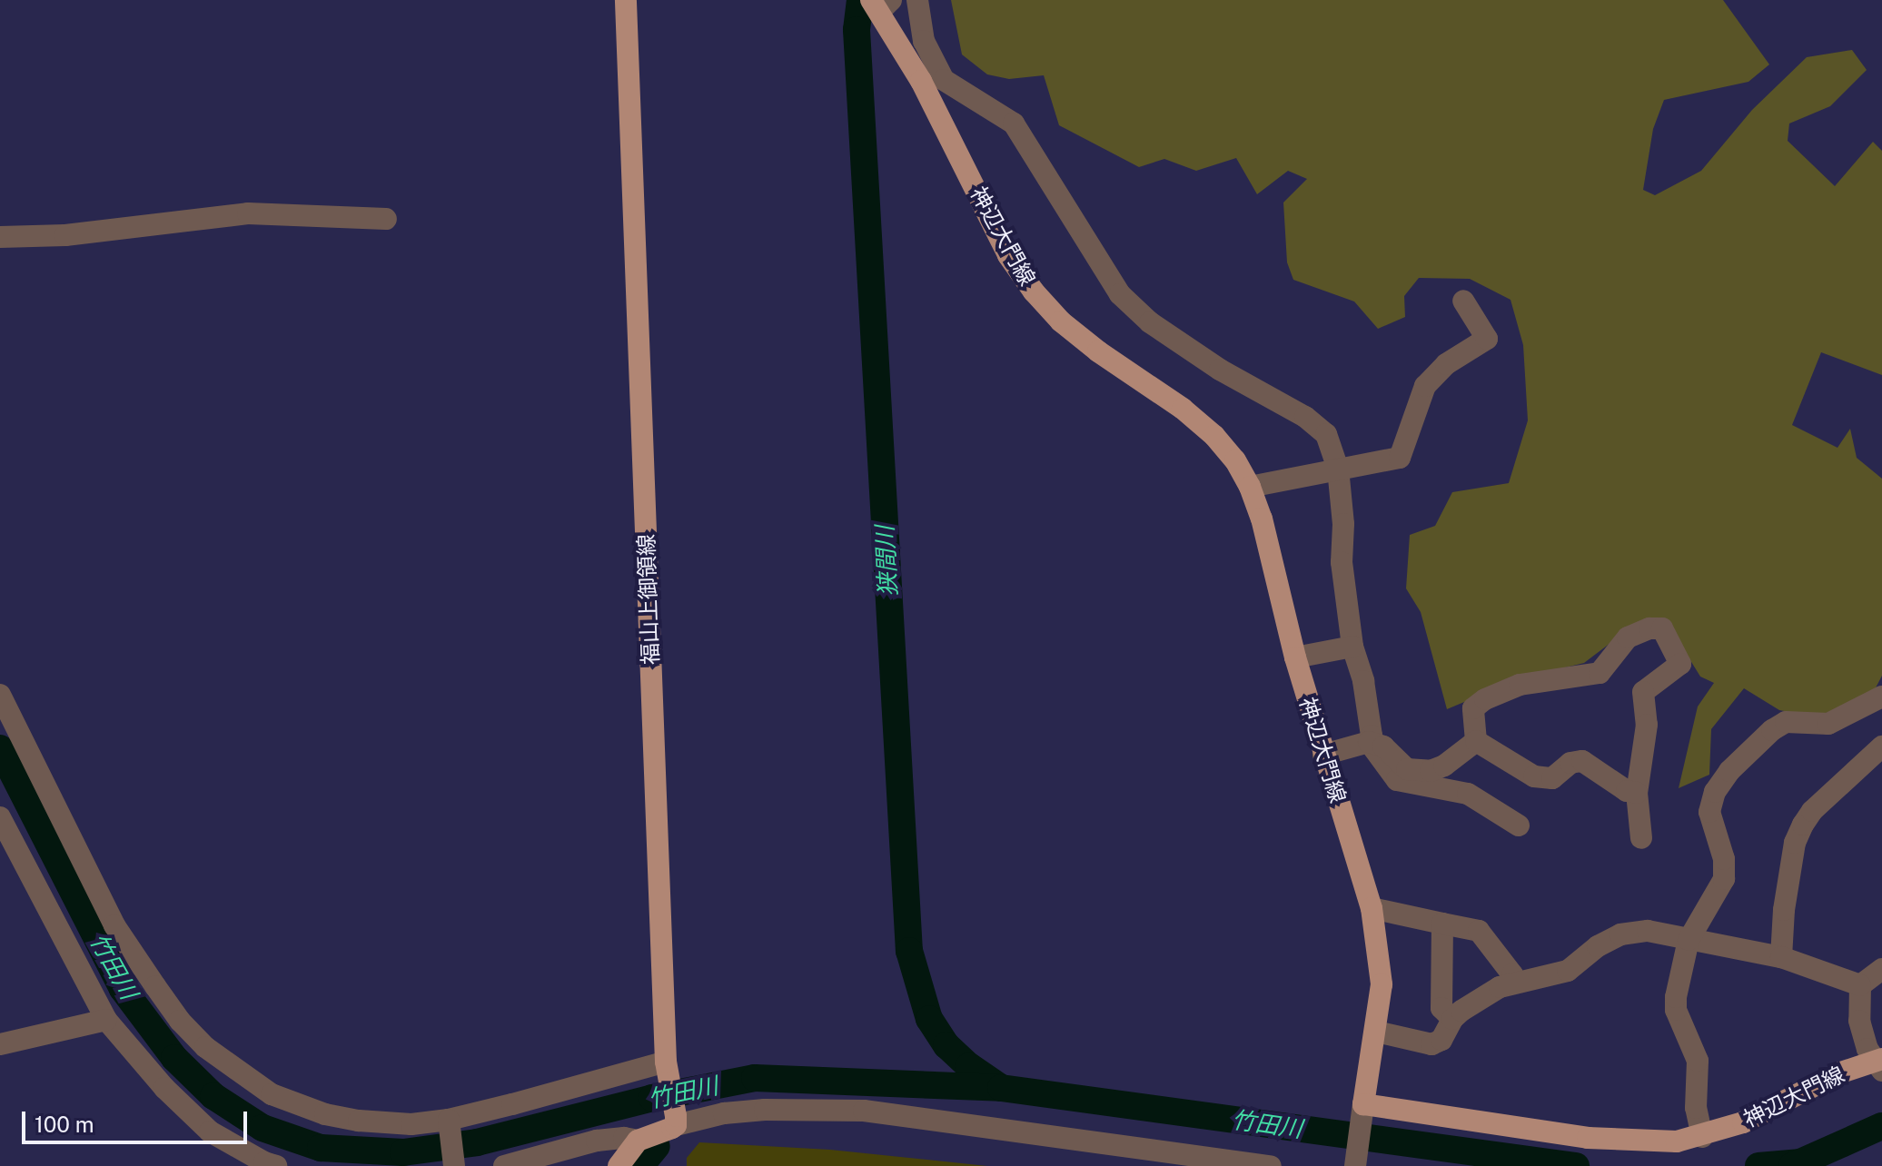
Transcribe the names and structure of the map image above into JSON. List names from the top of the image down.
{
  "streets": {
    "main road": ["神辺大門線", "福山上御領線"]
  },
  "water": ["狭間川", "竹田川"],
  "scale_bar": "100 m"
}
